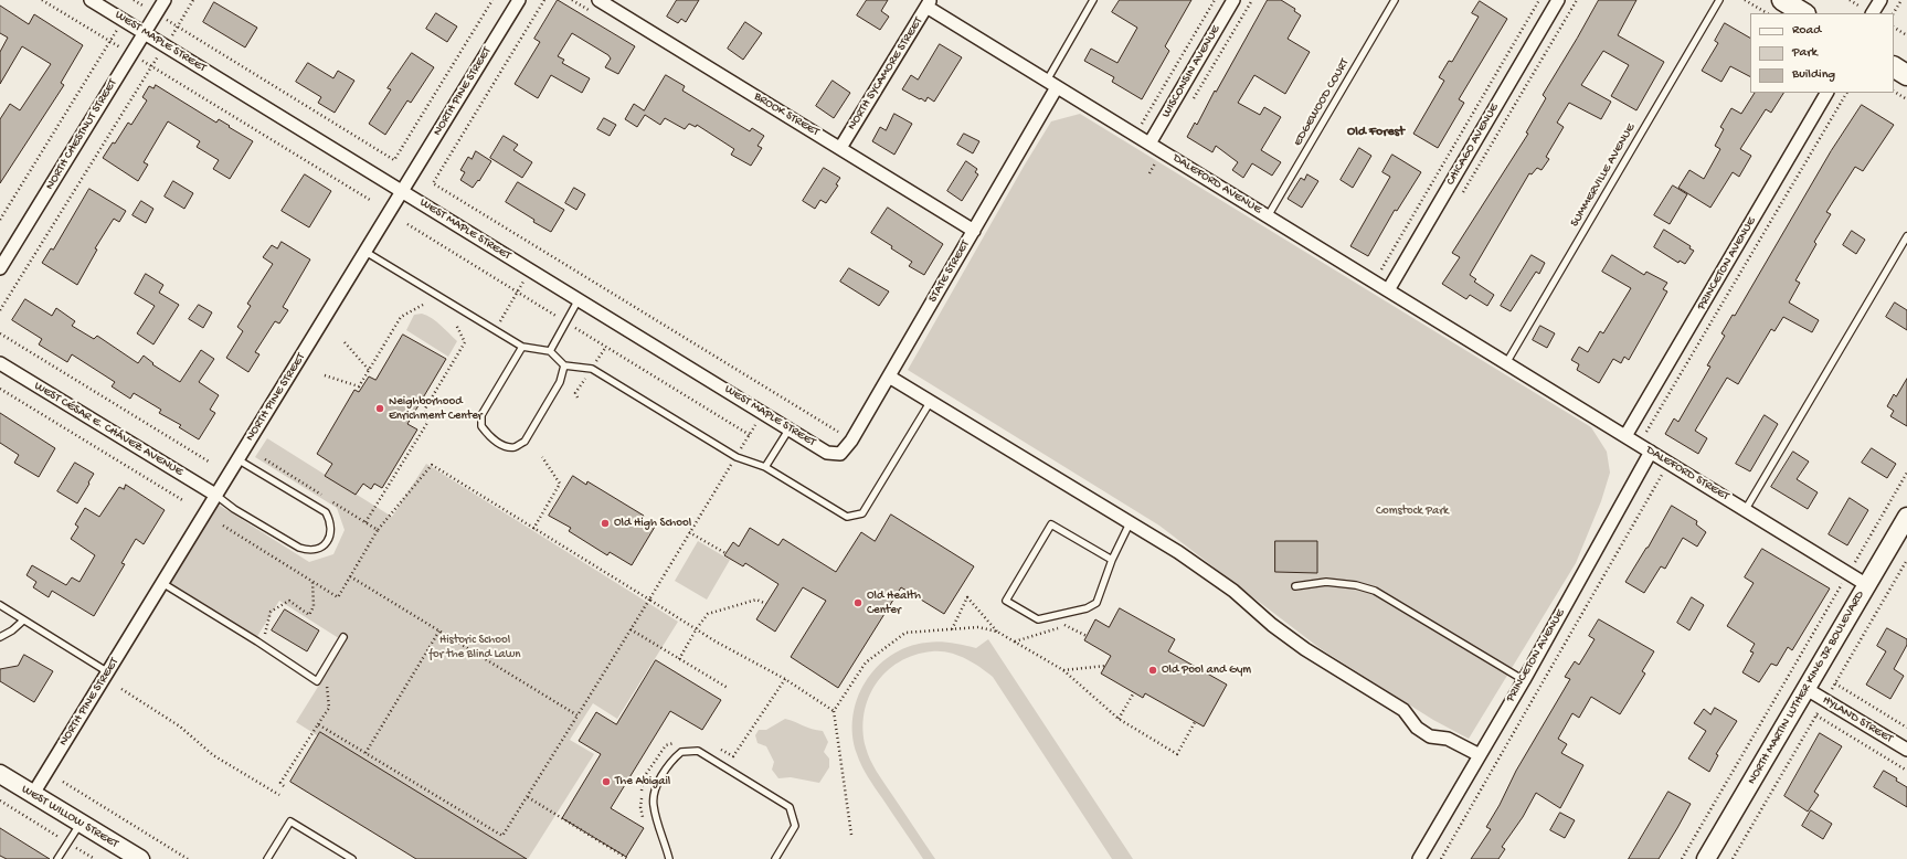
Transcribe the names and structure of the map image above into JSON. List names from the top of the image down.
{
  "streets": {
    "street": [
      "WEST MAPLE STREET",
      "WISCONSIN AVENUE",
      "NORTH SYCAMORE STREET",
      "NORTH PINE STREET",
      "BROOK STREET",
      "NORTH CHESTNUT STREET",
      "CHICAGO AVENUE",
      "DALEFORD AVENUE",
      "PRINCETON AVENUE",
      "STATE STREET",
      "WEST CÉSAR E. CHÁVEZ AVENUE",
      "DALEFORD STREET",
      "NORTH MARTIN LUTHER KING JR BOULEVARD",
      "HYLAND STREET",
      "WEST WILLOW STREET"
    ],
    "lane": ["EDGEWOOD COURT", "SUMMERVILLE AVENUE"]
  },
  "crossings": [
    ["WEST MAPLE STREET", "NORTH PINE STREET"],
    ["WEST MAPLE STREET", "NORTH CHESTNUT STREET"],
    ["WEST MAPLE STREET", "STATE STREET"],
    ["WISCONSIN AVENUE", "DALEFORD AVENUE"],
    ["NORTH SYCAMORE STREET", "BROOK STREET"],
    ["NORTH SYCAMORE STREET", "DALEFORD AVENUE"],
    ["NORTH PINE STREET", "WEST CÉSAR E. CHÁVEZ AVENUE"],
    ["NORTH PINE STREET", "WEST WILLOW STREET"],
    ["EDGEWOOD COURT", "DALEFORD AVENUE"],
    ["BROOK STREET", "STATE STREET"],
    ["CHICAGO AVENUE", "DALEFORD AVENUE"],
    ["SUMMERVILLE AVENUE", "DALEFORD AVENUE"],
    ["SUMMERVILLE AVENUE", "DALEFORD STREET"],
    ["DALEFORD AVENUE", "STATE STREET"],
    ["DALEFORD AVENUE", "DALEFORD STREET"],
    ["PRINCETON AVENUE", "DALEFORD STREET"],
    ["DALEFORD STREET", "NORTH MARTIN LUTHER KING JR BOULEVARD"],
    ["NORTH MARTIN LUTHER KING JR BOULEVARD", "HYLAND STREET"]
  ],
  "districts": ["Old Forest"],
  "parks": ["Comstock Park", "Historic School for the Blind Lawn"],
  "places": [
    "Neighborhood Enrichment Center",
    "Old High School",
    "Old Health Center",
    "Old Pool and Gym",
    "The Abigail"
  ],
  "legend": ["Road", "Park", "Building"]
}
